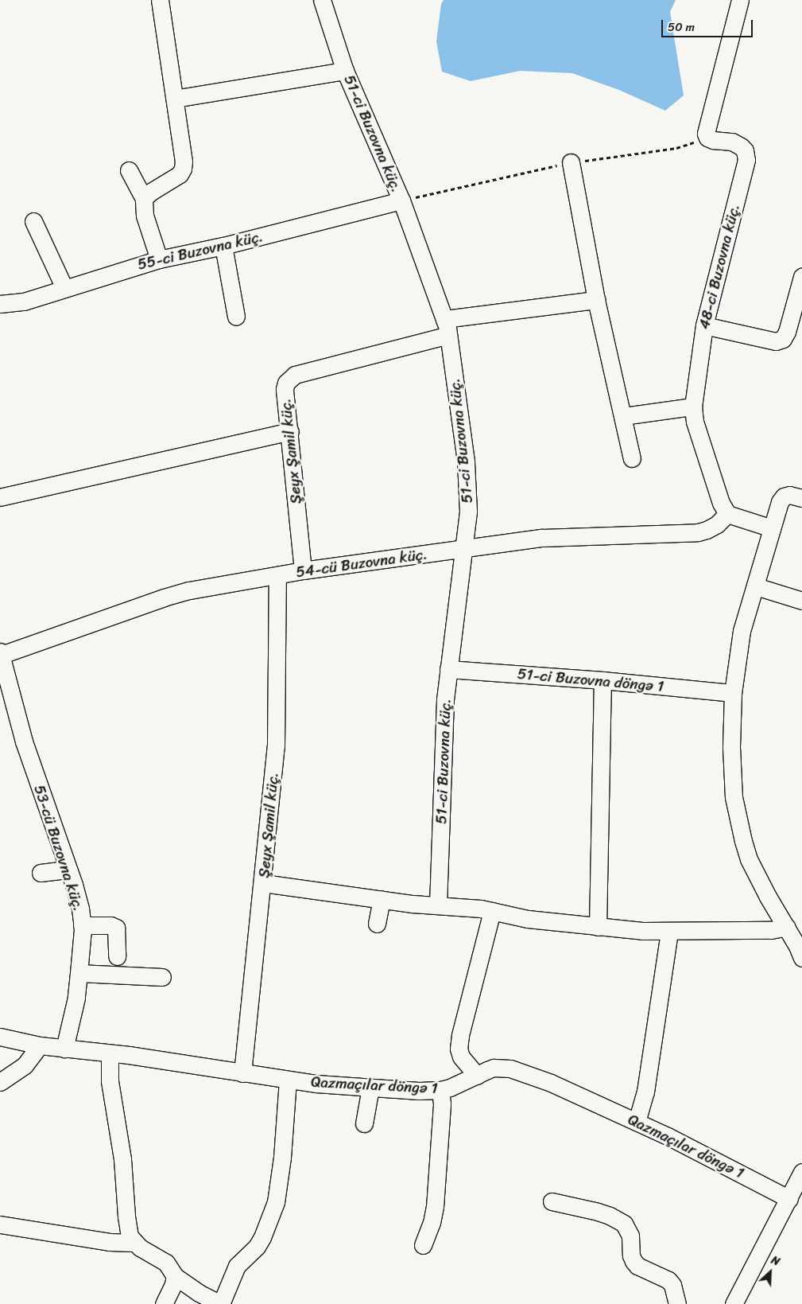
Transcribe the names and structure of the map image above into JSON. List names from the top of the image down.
{
  "streets": {
    "street": [
      "51-ci Buzovna küç.",
      "55-ci Buzovna küç.",
      "48-ci Buzovna küç.",
      "Şeyx Şamil küç.",
      "54-cü Buzovna küç.",
      "51-ci Buzovna döngə 1",
      "53-cü Buzovna küç.",
      "Qazmaçılar döngə 1"
    ]
  },
  "crossings": [
    ["51-ci Buzovna küç.", "55-ci Buzovna küç."],
    ["51-ci Buzovna küç.", "Şeyx Şamil küç."],
    ["51-ci Buzovna küç.", "54-cü Buzovna küç."],
    ["51-ci Buzovna küç.", "51-ci Buzovna döngə 1"],
    ["48-ci Buzovna küç.", "54-cü Buzovna küç."],
    ["Şeyx Şamil küç.", "54-cü Buzovna küç."],
    ["Şeyx Şamil küç.", "Qazmaçılar döngə 1"],
    ["54-cü Buzovna küç.", "53-cü Buzovna küç."],
    ["53-cü Buzovna küç.", "Qazmaçılar döngə 1"]
  ],
  "scale_bar": "50 m",
  "north": "top right"
}
